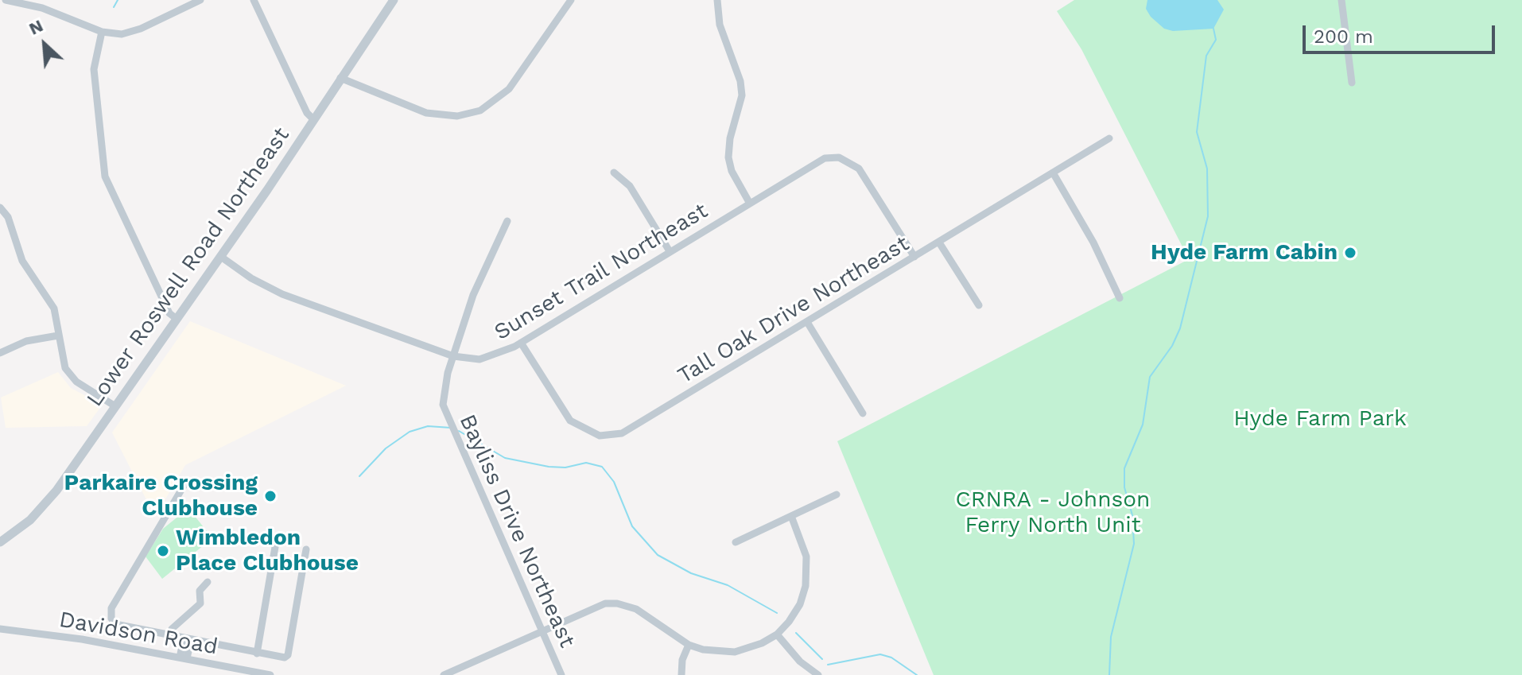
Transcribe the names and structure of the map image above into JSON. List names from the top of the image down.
{
  "streets": {
    "street": [
      "Lower Roswell Road Northeast",
      "Sunset Trail Northeast",
      "Tall Oak Drive Northeast",
      "Bayliss Drive Northeast",
      "Davidson Road"
    ]
  },
  "crossings": [
    ["Lower Roswell Road Northeast", "Sunset Trail Northeast"],
    ["Sunset Trail Northeast", "Tall Oak Drive Northeast"],
    ["Sunset Trail Northeast", "Bayliss Drive Northeast"]
  ],
  "parks": ["Hyde Farm Park", "CRNRA - Johnson Ferry North Unit"],
  "places": ["Hyde Farm Cabin", "Parkaire Crossing Clubhouse", "Wimbledon Place Clubhouse"],
  "scale_bar": "200 m",
  "north": "top left"
}
